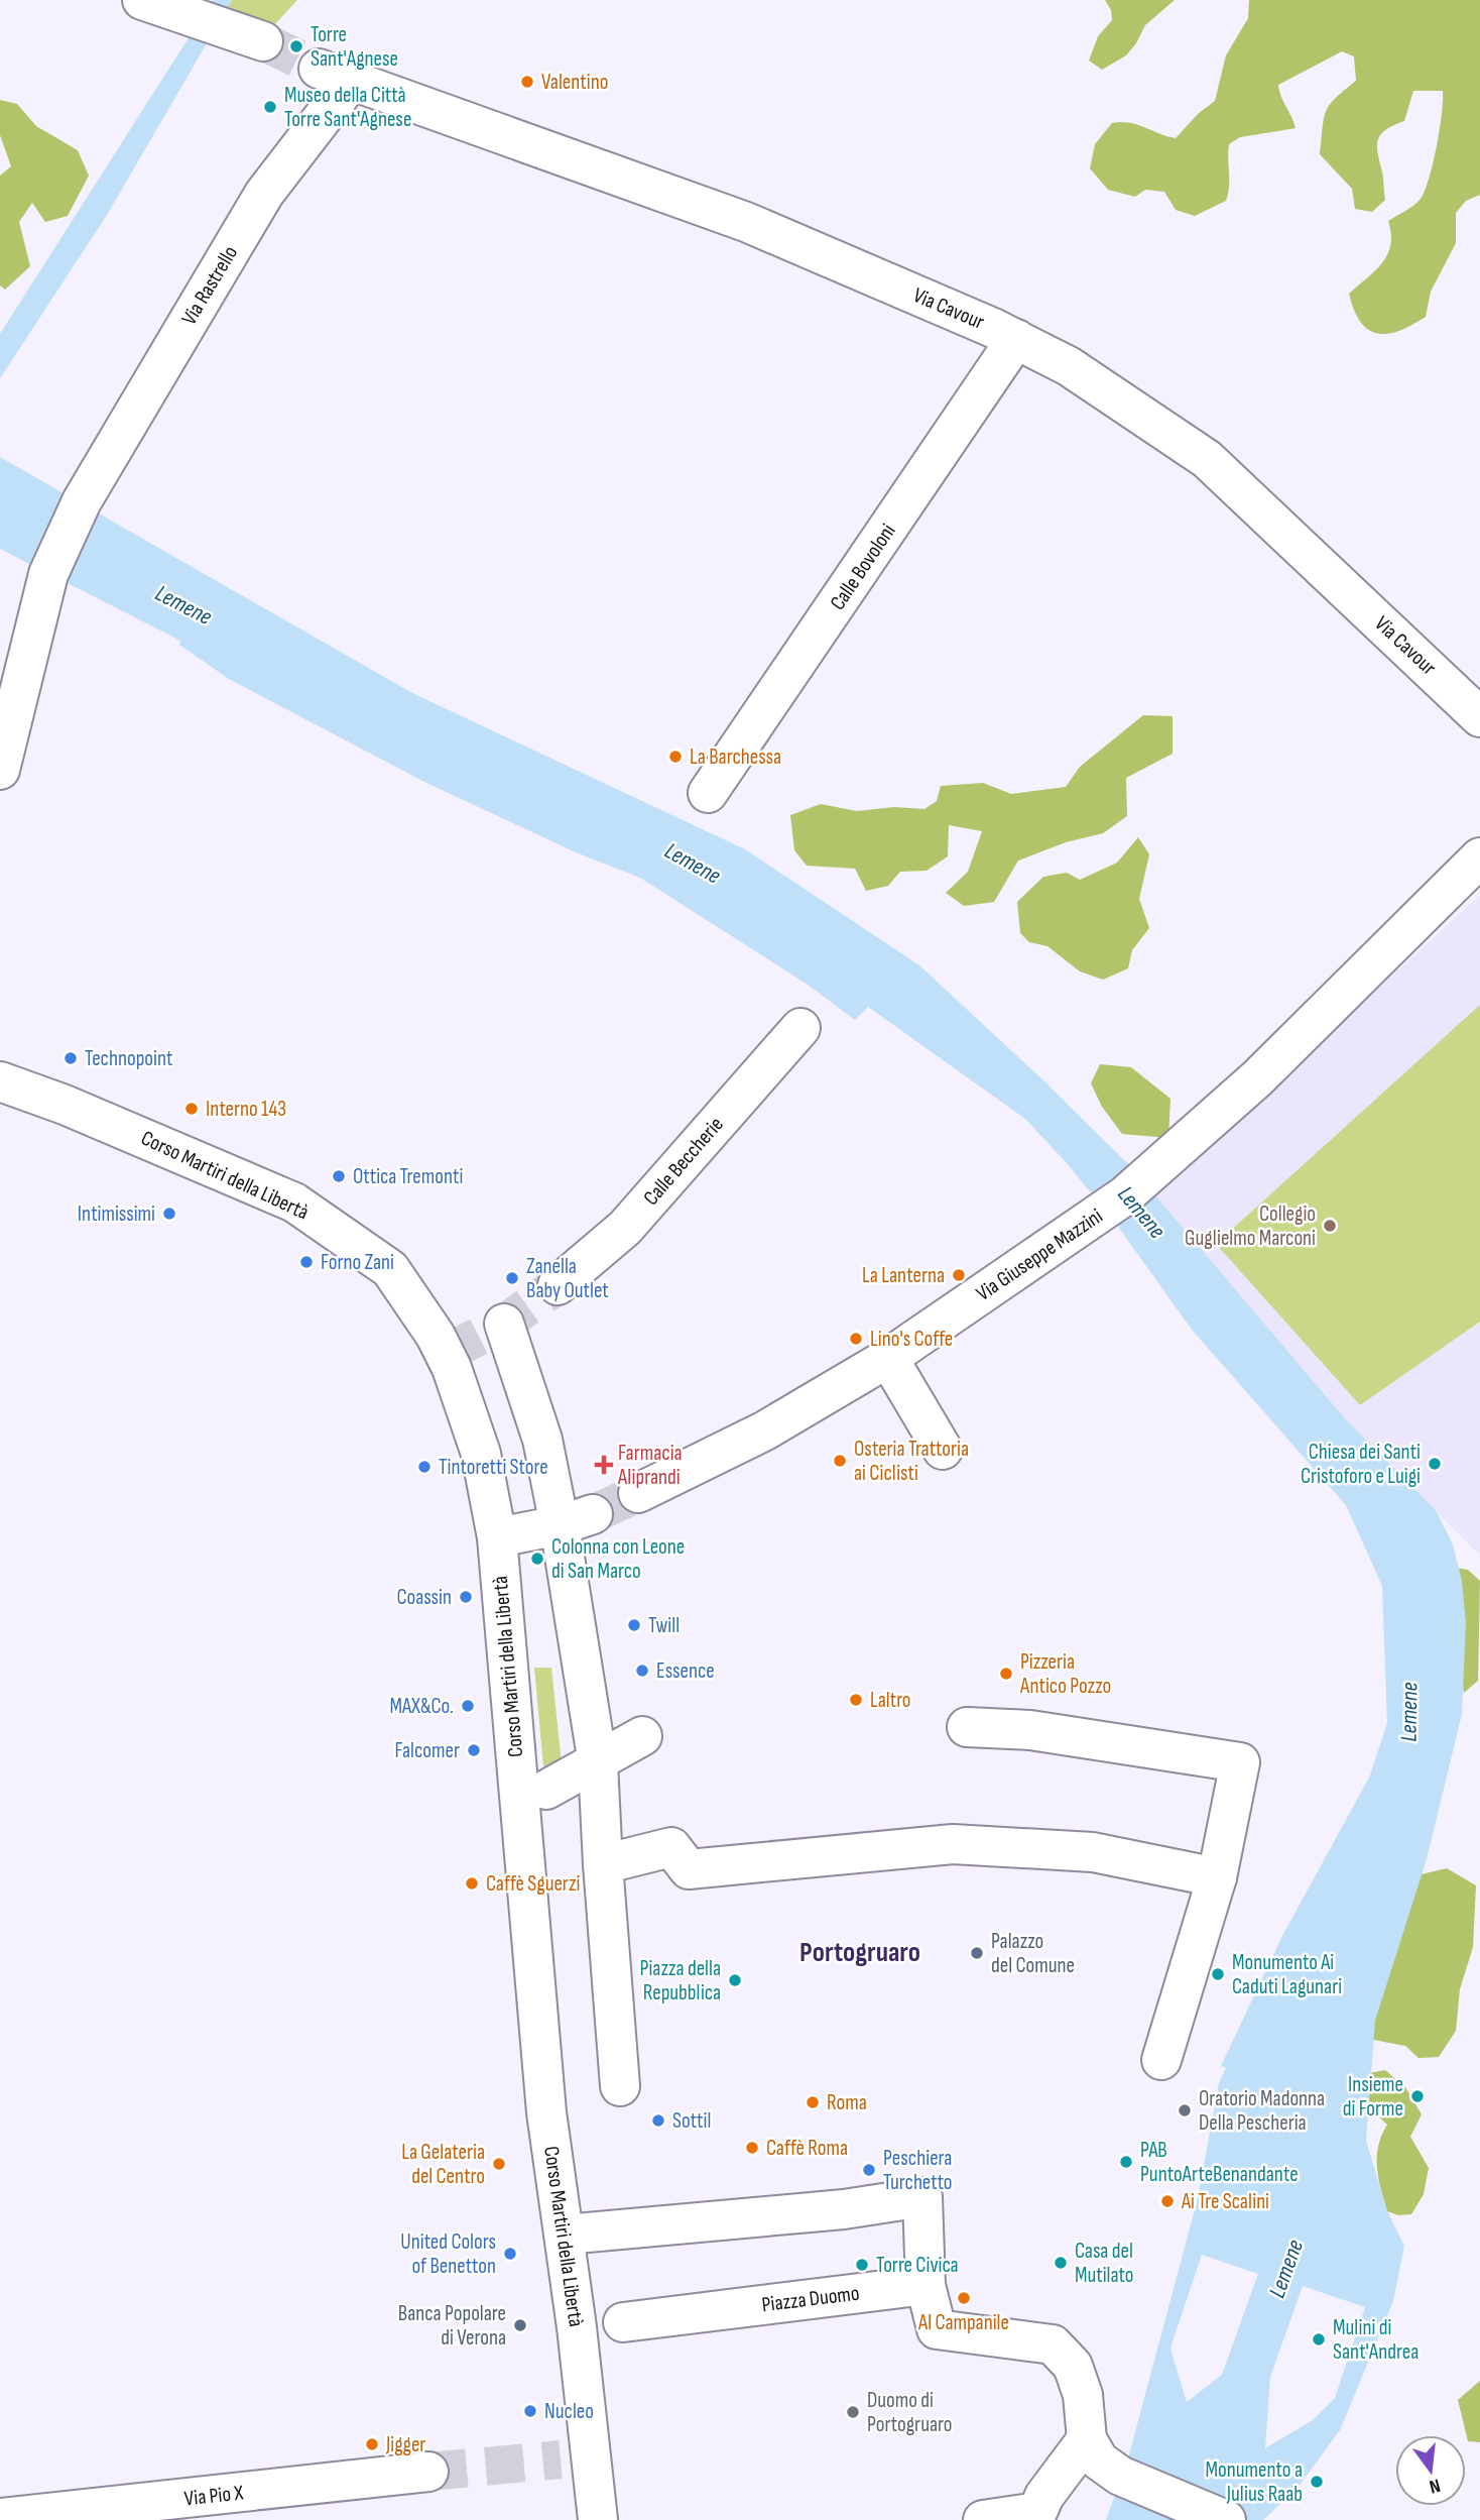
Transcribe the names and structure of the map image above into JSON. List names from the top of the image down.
{
  "streets": {
    "street": [
      "Via Rastrello",
      "Via Cavour",
      "Calle Bovoloni",
      "Calle Beccherie",
      "Corso Martiri della Libertà",
      "Via Giuseppe Mazzini",
      "Piazza Duomo",
      "Via Pio X"
    ]
  },
  "crossings": [
    ["Via Rastrello", "Via Cavour"],
    ["Via Cavour", "Calle Bovoloni"]
  ],
  "districts": ["Portogruaro"],
  "water": ["Lemene"],
  "places": {
    "other": [
      "Torre Sant'Agnese",
      "Valentino",
      "Museo della Città Torre Sant'Agnese",
      "La Barchessa",
      "Technopoint",
      "Interno 143",
      "Ottica Tremonti",
      "Intimissimi",
      "Collegio Guglielmo Marconi",
      "Forno Zani",
      "La Lanterna",
      "Zanella Baby Outlet",
      "Lino's Coffe",
      "Osteria Trattoria ai Ciclisti",
      "Chiesa dei Santi Cristoforo e Luigi",
      "Tintoretti Store",
      "Colonna con Leone di San Marco",
      "Coassin",
      "Twill",
      "Essence",
      "Pizzeria Antico Pozzo",
      "Laltro",
      "MAX&Co.",
      "Falcomer",
      "Caffè Sguerzi",
      "Palazzo del Comune",
      "Monumento Ai Caduti Lagunari",
      "Piazza della Repubblica",
      "Insieme di Forme",
      "Roma",
      "Oratorio Madonna Della Pescheria",
      "Sottil",
      "Caffè Roma",
      "PAB PuntoArteBenandante",
      "La Gelateria del Centro",
      "Peschiera Turchetto",
      "Ai Tre Scalini",
      "United Colors of Benetton",
      "Casa del Mutilato",
      "Torre Civica",
      "Al Campanile",
      "Banca Popolare di Verona",
      "Mulini di Sant'Andrea",
      "Nucleo",
      "Duomo di Portogruaro",
      "Jigger",
      "Monumento a Julius Raab"
    ],
    "health": ["Farmacia Aliprandi"]
  },
  "north": "bottom"
}
